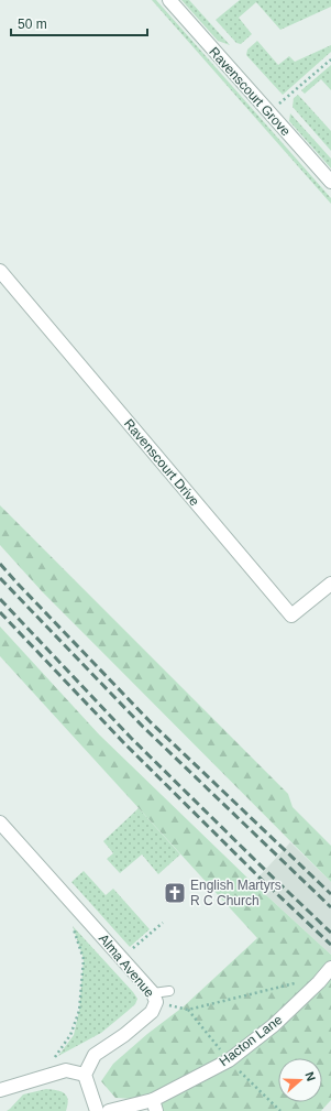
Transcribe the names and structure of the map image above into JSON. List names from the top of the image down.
{
  "streets": {
    "street": [
      "Ravenscourt Grove",
      "Ravenscourt Drive",
      "Alma Avenue",
      "Hacton Lane"
    ]
  },
  "places": {
    "church": ["English Martyrs R C Church"]
  },
  "scale_bar": "50 m",
  "north": "right"
}
